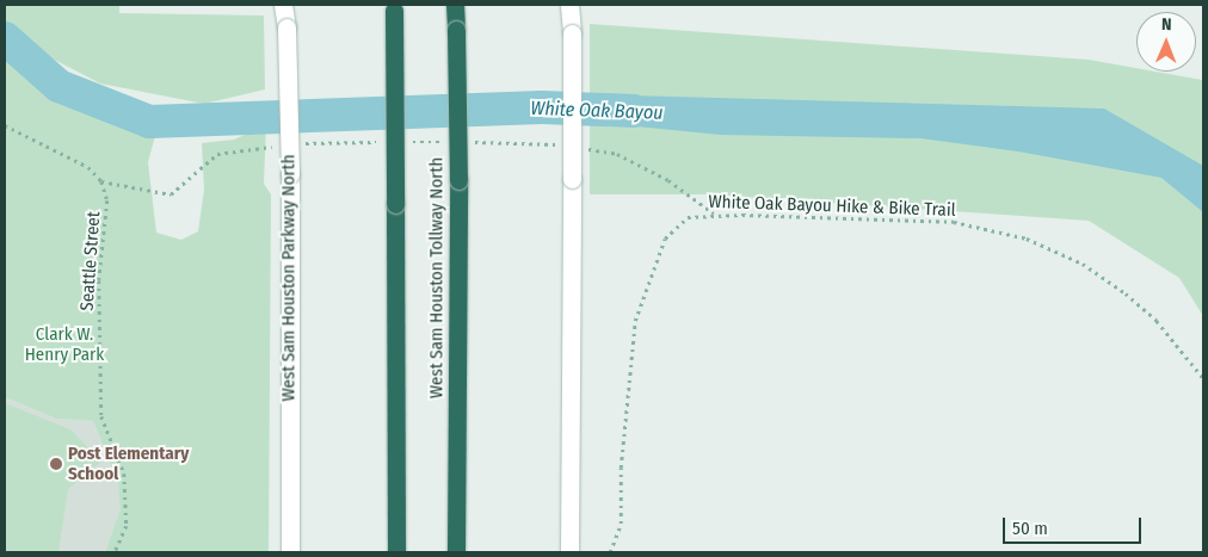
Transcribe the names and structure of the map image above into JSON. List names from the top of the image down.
{
  "streets": {
    "highway": ["West Sam Houston Tollway North"],
    "main road": ["West Sam Houston Parkway North"],
    "path": ["White Oak Bayou Hike & Bike Trail", "Seattle Street"]
  },
  "water": ["White Oak Bayou"],
  "parks": ["Clark W. Henry Park"],
  "places": ["Post Elementary School"],
  "scale_bar": "50 m",
  "north": "top"
}
